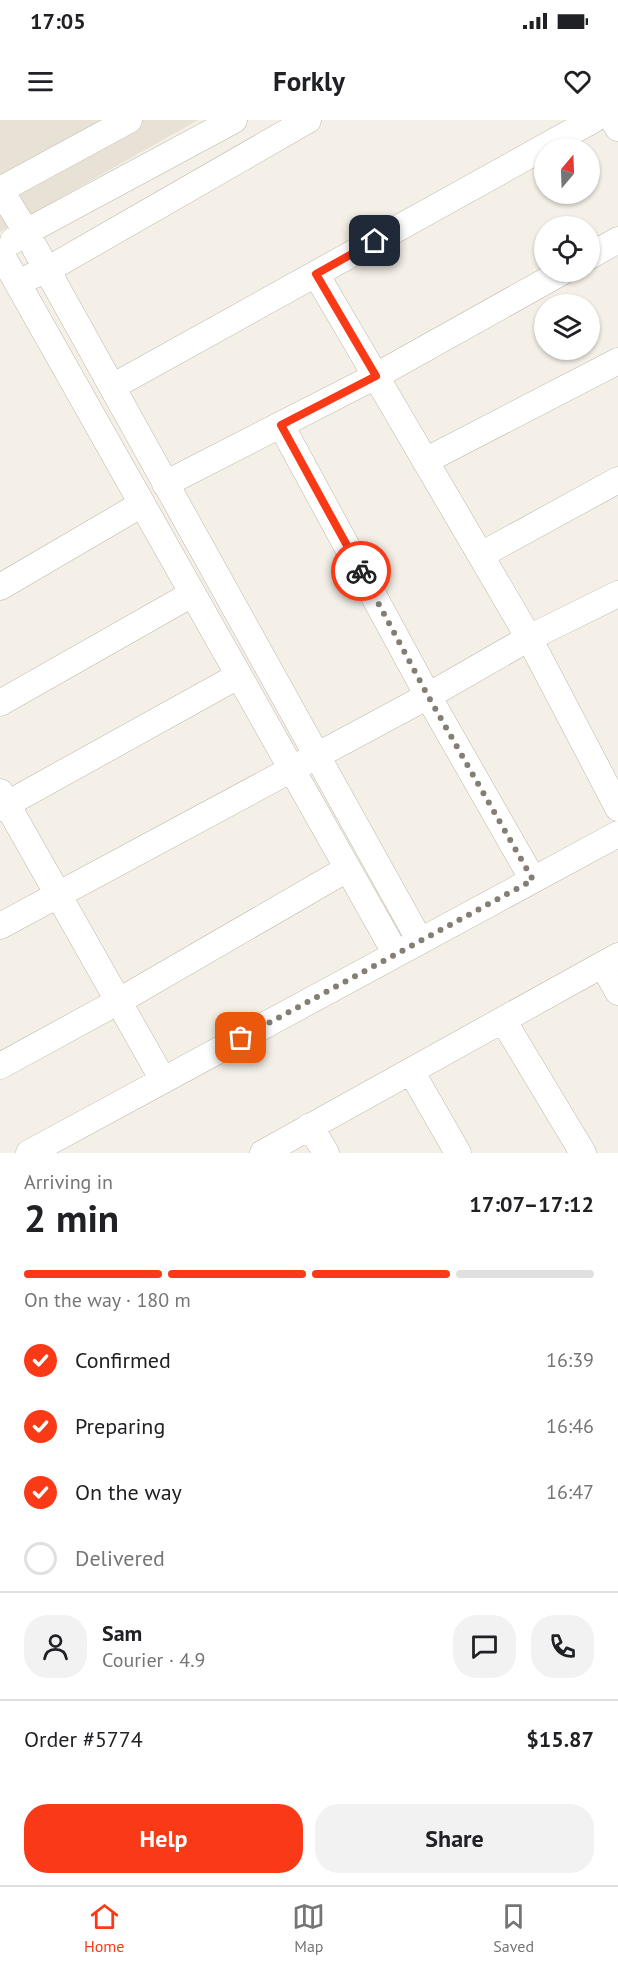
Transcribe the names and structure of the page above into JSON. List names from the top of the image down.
{
  "north": "top",
  "page": {
    "status": "17:05",
    "header": "Forkly",
    "heading": ["2 min", "Arriving in", "17:07–17:12"],
    "panel": [
      "Sam",
      "Courier · 4.9",
      "Order #5774",
      "$15.87"
    ],
    "bar": "On the way · 180 m",
    "list": [
      ["Confirmed", "16:39"],
      ["Preparing", "16:46"],
      ["On the way", "16:47"],
      "Delivered"
    ],
    "buttons": ["Help", "Share"],
    "tabs": ["Home", "Map", "Saved"]
  }
}
